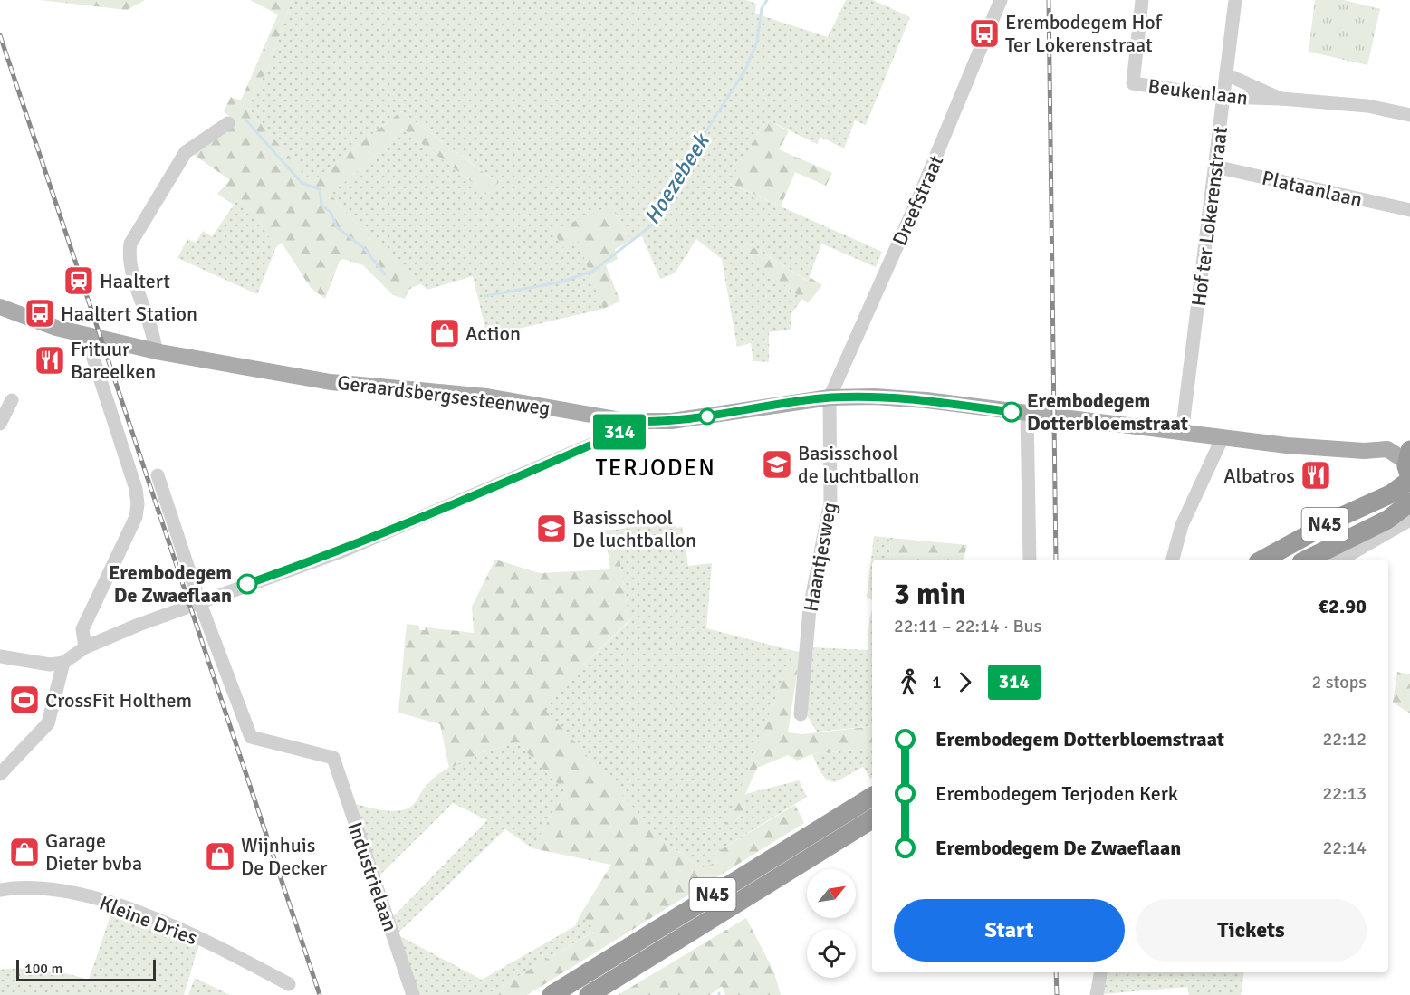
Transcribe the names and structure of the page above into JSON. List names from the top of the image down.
{
  "streets": {
    "highway": ["N45"],
    "main road": ["Geraardsbergsesteenweg"],
    "street": [
      "Beukenlaan",
      "Plataanlaan",
      "Dreefstraat",
      "Hof ter Lokerenstraat",
      "Haantjesweg",
      "Industrielaan",
      "Kleine Dries"
    ]
  },
  "crossings": [
    ["Beukenlaan", "Hof ter Lokerenstraat"],
    ["Plataanlaan", "Hof ter Lokerenstraat"],
    ["Dreefstraat", "Geraardsbergsesteenweg"],
    ["Dreefstraat", "Haantjesweg"],
    ["Hof ter Lokerenstraat", "Geraardsbergsesteenweg"],
    ["Geraardsbergsesteenweg", "N45"],
    ["Geraardsbergsesteenweg", "Haantjesweg"]
  ],
  "districts": ["TERJODEN"],
  "water": ["Hoezebeek"],
  "places": {
    "bus stop": ["Erembodegem Hof Ter Lokerenstraat", "Haaltert Station"],
    "station": ["Haaltert"],
    "shop": ["Action", "Garage Dieter bvba", "Wijnhuis De Decker"],
    "restaurant": ["Frituur Bareelken", "Albatros"],
    "other": ["Erembodegem Dotterbloemstraat", "Erembodegem De Zwaeflaan"],
    "school or university": ["Basisschool de luchtballon", "Basisschool De luchtballon"],
    "sports": ["CrossFit Holthem"]
  },
  "lines": ["bus line 314"],
  "scale_bar": "100 m",
  "north": "top right",
  "page": {
    "on_map": "314",
    "heading": ["3 min", "22:11 – 22:14 · Bus", "€2.90"],
    "legs": ["1", "314", "2 stops"],
    "list": [
      {
        "name": "Erembodegem Dotterbloemstraat",
        "value": "22:12"
      },
      {
        "name": "Erembodegem Terjoden Kerk",
        "value": "22:13"
      },
      {
        "name": "Erembodegem De Zwaeflaan",
        "value": "22:14"
      }
    ],
    "buttons": ["Start", "Tickets"],
    "scale": "100 m"
  }
}
